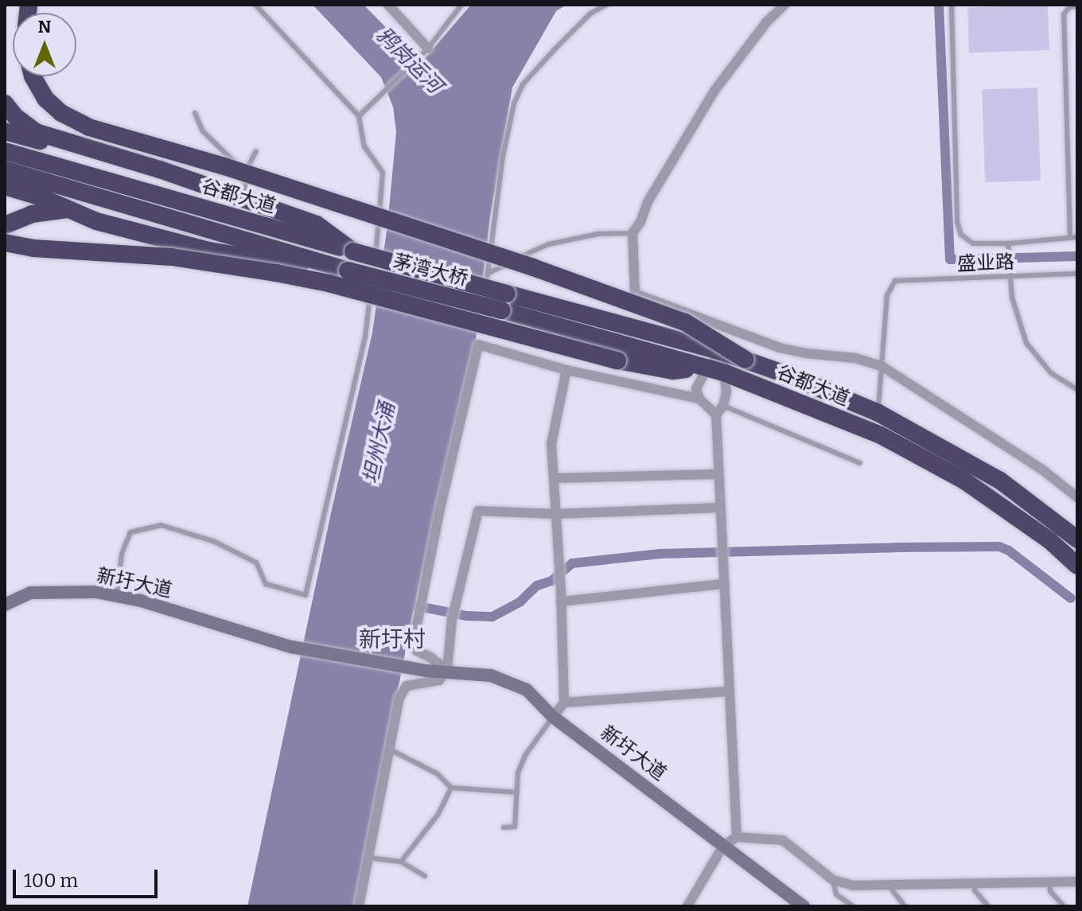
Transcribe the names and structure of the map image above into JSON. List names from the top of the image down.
{
  "streets": {
    "highway": ["谷都大道", "茅湾大桥"],
    "street": ["新圩大道"],
    "lane": ["盛业路"]
  },
  "crossings": [
    ["谷都大道", "茅湾大桥"]
  ],
  "districts": ["新圩村"],
  "water": ["鸦岗运河", "坦州大涌"],
  "scale_bar": "100 m",
  "north": "top"
}
